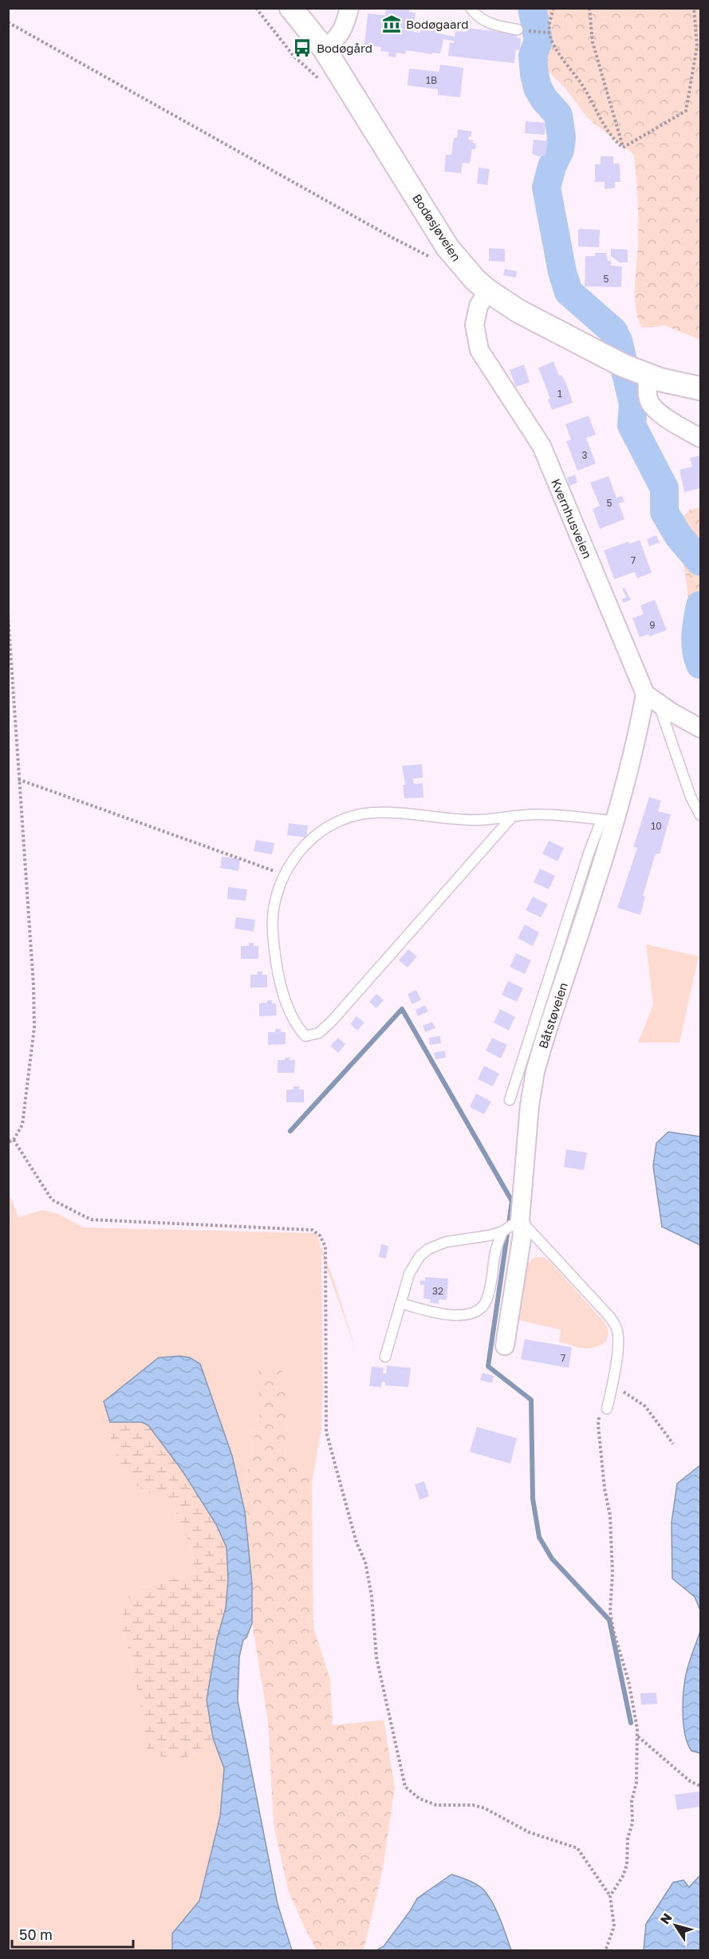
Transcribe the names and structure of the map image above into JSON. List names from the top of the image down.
{
  "streets": {
    "street": ["Bodøsjøveien", "Kvernhusveien", "Båtstøveien"]
  },
  "crossings": [
    ["Bodøsjøveien", "Kvernhusveien"],
    ["Kvernhusveien", "Båtstøveien"]
  ],
  "places": {
    "museum": ["Bodøgaard"],
    "bus stop": ["Bodøgård"]
  },
  "house_numbers": [
    "1B",
    "5",
    "1",
    "3",
    "5",
    "7",
    "9",
    "10",
    "32",
    "7"
  ],
  "scale_bar": "50 m",
  "north": "top left"
}
